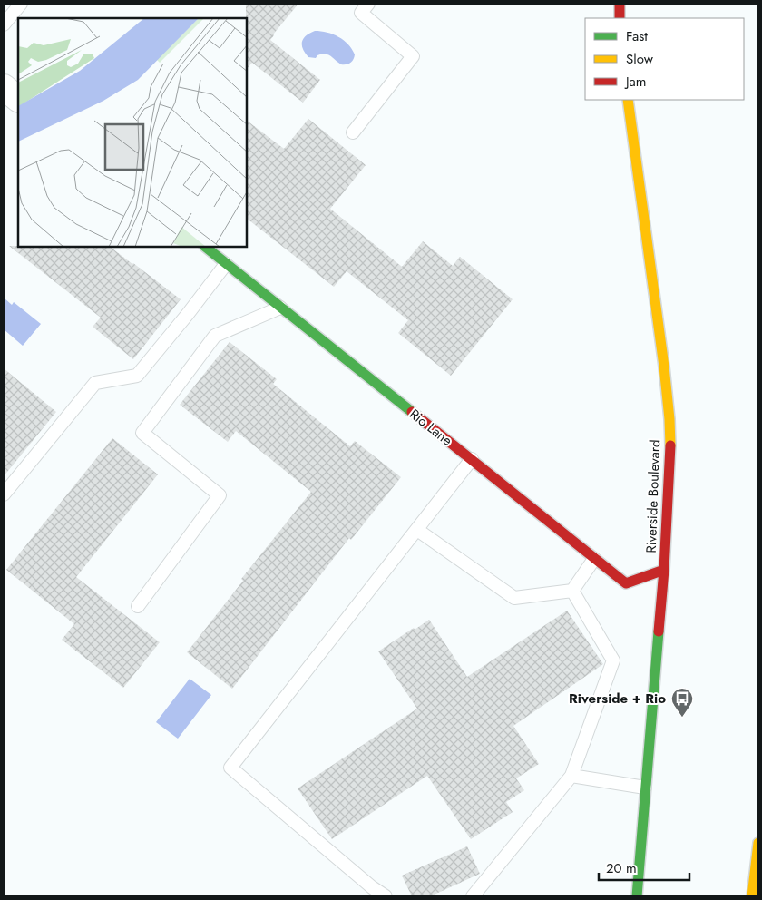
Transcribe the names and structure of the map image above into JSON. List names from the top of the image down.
{
  "streets": {
    "main road": ["Rio Lane", "Riverside Boulevard"]
  },
  "crossings": [
    ["Rio Lane", "Riverside Boulevard"]
  ],
  "places": {
    "bus stop": ["Riverside + Rio"]
  },
  "legend": ["Fast", "Slow", "Jam"],
  "scale_bar": "20 m"
}
